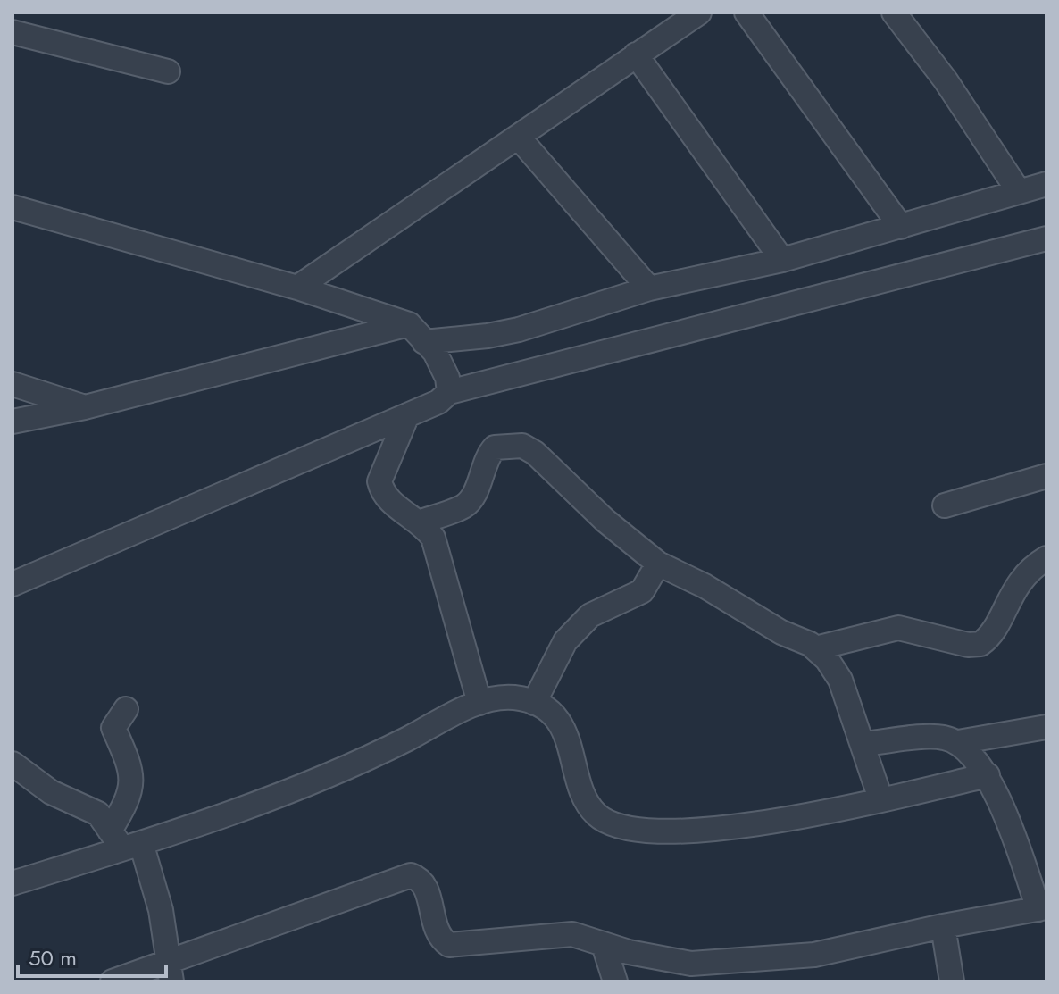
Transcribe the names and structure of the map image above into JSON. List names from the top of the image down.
{
  "scale_bar": "50 m"
}
